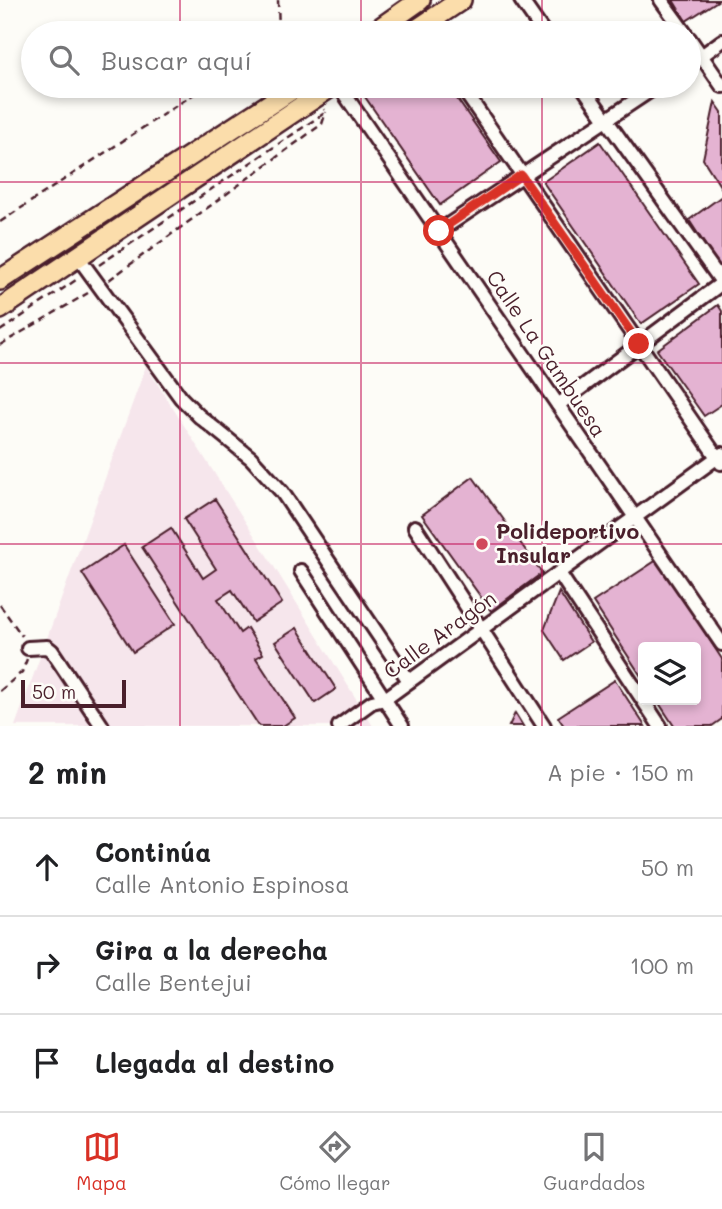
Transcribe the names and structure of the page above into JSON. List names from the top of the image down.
{
  "streets": {
    "street": ["Calle La Gambuesa", "Calle Aragón"]
  },
  "crossings": [
    ["Calle La Gambuesa", "Calle Aragón"]
  ],
  "places": ["Polideportivo Insular"],
  "scale_bar": "50 m",
  "page": {
    "search": "Buscar aquí",
    "scale": "50 m",
    "heading": ["2 min", "A pie · 150 m"],
    "list": [
      ["Continúa", "Calle Antonio Espinosa", "50 m"],
      ["Gira a la derecha", "Calle Bentejui", "100 m"],
      "Llegada al destino"
    ],
    "nav": ["Mapa", "Cómo llegar", "Guardados"]
  }
}
